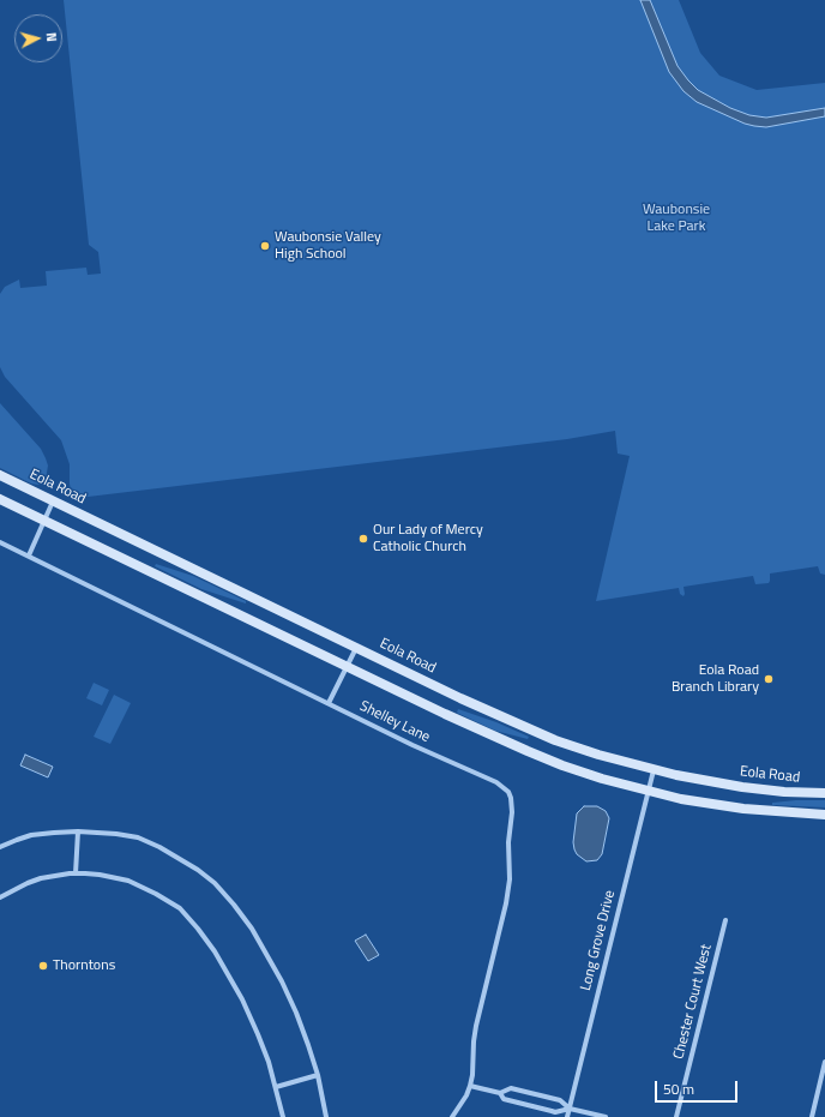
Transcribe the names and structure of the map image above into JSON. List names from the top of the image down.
{
  "streets": {
    "main road": ["Eola Road"],
    "street": ["Shelley Lane", "Long Grove Drive", "Chester Court West"]
  },
  "crossings": [
    ["Eola Road", "Long Grove Drive"]
  ],
  "parks": ["Waubonsie Lake Park"],
  "places": [
    "Waubonsie Valley High School",
    "Our Lady of Mercy Catholic Church",
    "Eola Road Branch Library",
    "Thorntons"
  ],
  "scale_bar": "50 m",
  "north": "right"
}
